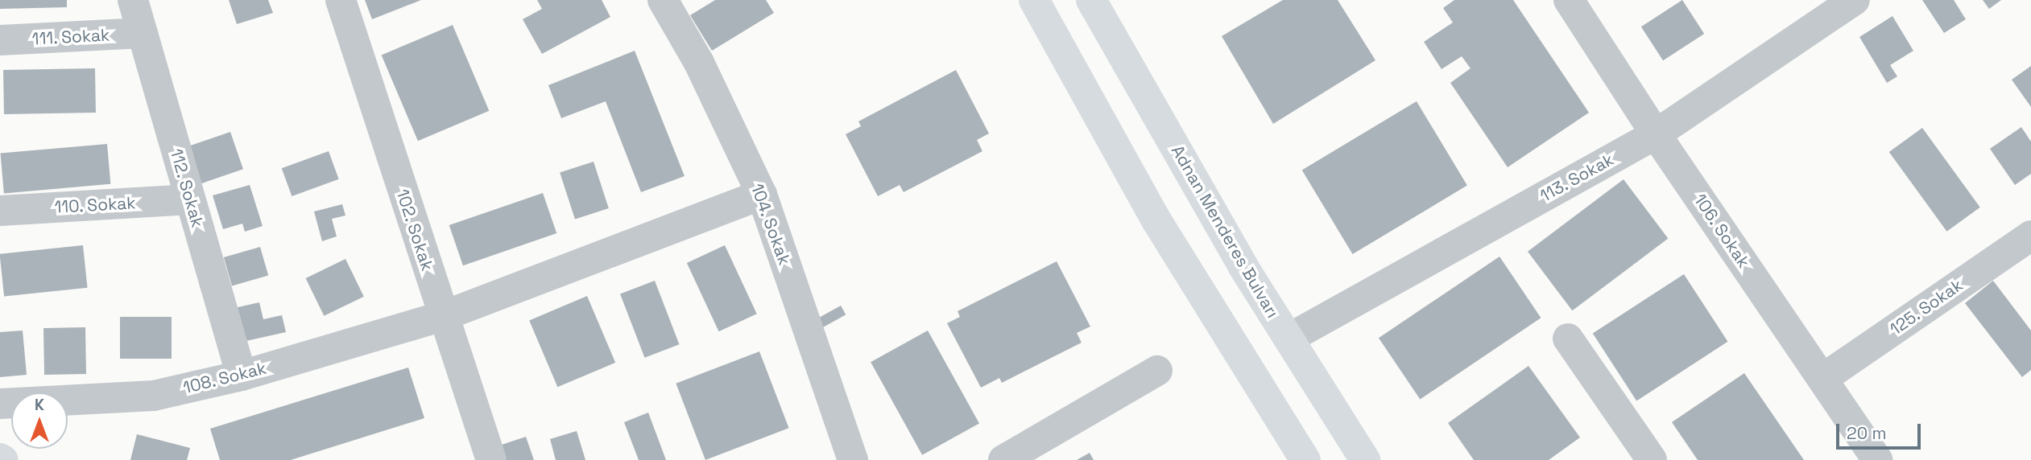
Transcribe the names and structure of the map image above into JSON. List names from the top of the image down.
{
  "streets": {
    "main road": ["Adnan Menderes Bulvarı"],
    "street": [
      "111. Sokak",
      "113. Sokak",
      "112. Sokak",
      "110. Sokak",
      "104. Sokak",
      "102. Sokak",
      "106. Sokak",
      "125. Sokak",
      "108. Sokak"
    ]
  },
  "crossings": [
    ["111. Sokak", "112. Sokak"],
    ["113. Sokak", "106. Sokak"],
    ["113. Sokak", "Adnan Menderes Bulvarı"],
    ["112. Sokak", "110. Sokak"],
    ["112. Sokak", "108. Sokak"],
    ["104. Sokak", "108. Sokak"],
    ["102. Sokak", "108. Sokak"],
    ["106. Sokak", "125. Sokak"]
  ],
  "scale_bar": "20 m",
  "north": "top"
}
